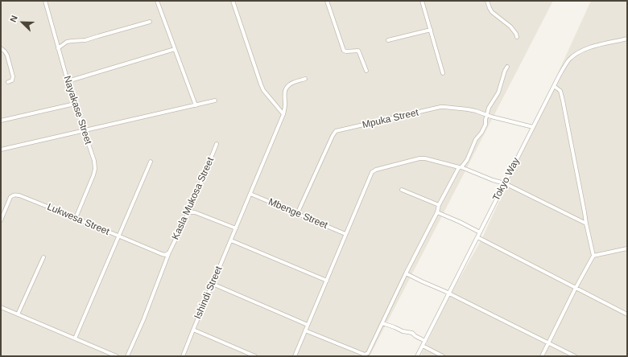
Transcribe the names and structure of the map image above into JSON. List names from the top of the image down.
{
  "streets": {
    "street": [
      "Nayakase Street",
      "Mpuka Street",
      "Tokyo Way",
      "Kasla Mukosa Street",
      "Mbenge Street",
      "Lukwesa Street",
      "Ishindi Street"
    ]
  },
  "crossings": [
    ["Nayakase Street", "Lukwesa Street"],
    ["Mpuka Street", "Tokyo Way"],
    ["Mpuka Street", "Mbenge Street"],
    ["Kasla Mukosa Street", "Lukwesa Street"],
    ["Mbenge Street", "Ishindi Street"]
  ],
  "north": "top left"
}
